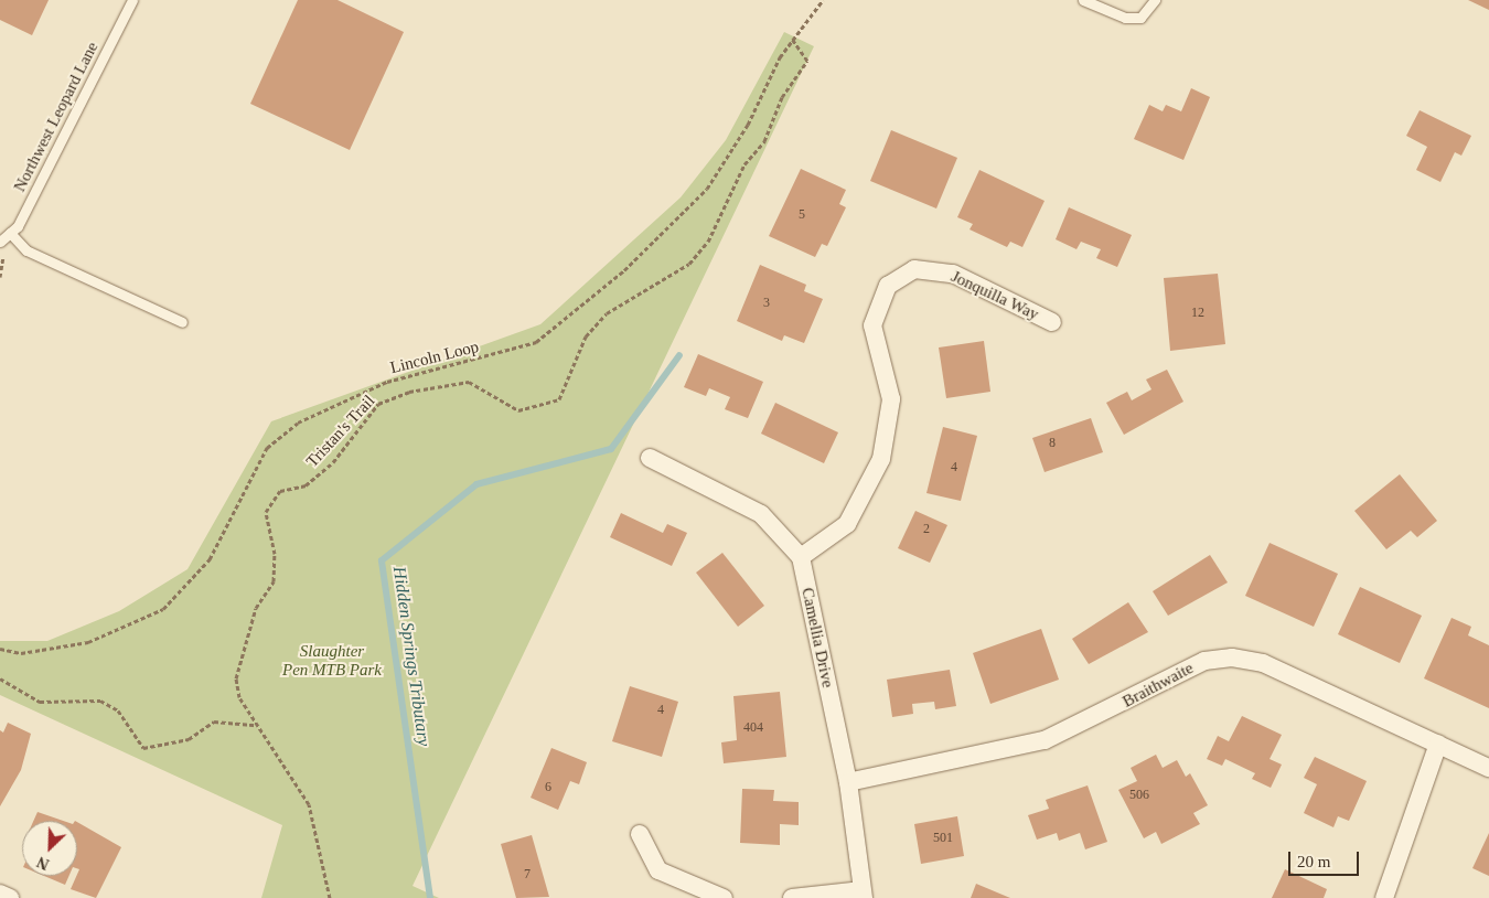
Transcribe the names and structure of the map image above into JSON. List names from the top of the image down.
{
  "streets": {
    "street": ["Jonquilla Way", "Camellia Drive", "Braithwaite"],
    "lane": ["Northwest Leopard Lane"],
    "path": ["Lincoln Loop", "Tristan's Trail"]
  },
  "crossings": [
    ["Jonquilla Way", "Camellia Drive"],
    ["Lincoln Loop", "Tristan's Trail"],
    ["Camellia Drive", "Braithwaite"]
  ],
  "water": ["Hidden Springs Tributary"],
  "parks": ["Slaughter Pen MTB Park"],
  "house_numbers": [
    "5",
    "3",
    "12",
    "8",
    "4",
    "2",
    "4",
    "404",
    "6",
    "506",
    "501",
    "7"
  ],
  "scale_bar": "20 m",
  "north": "bottom left"
}
